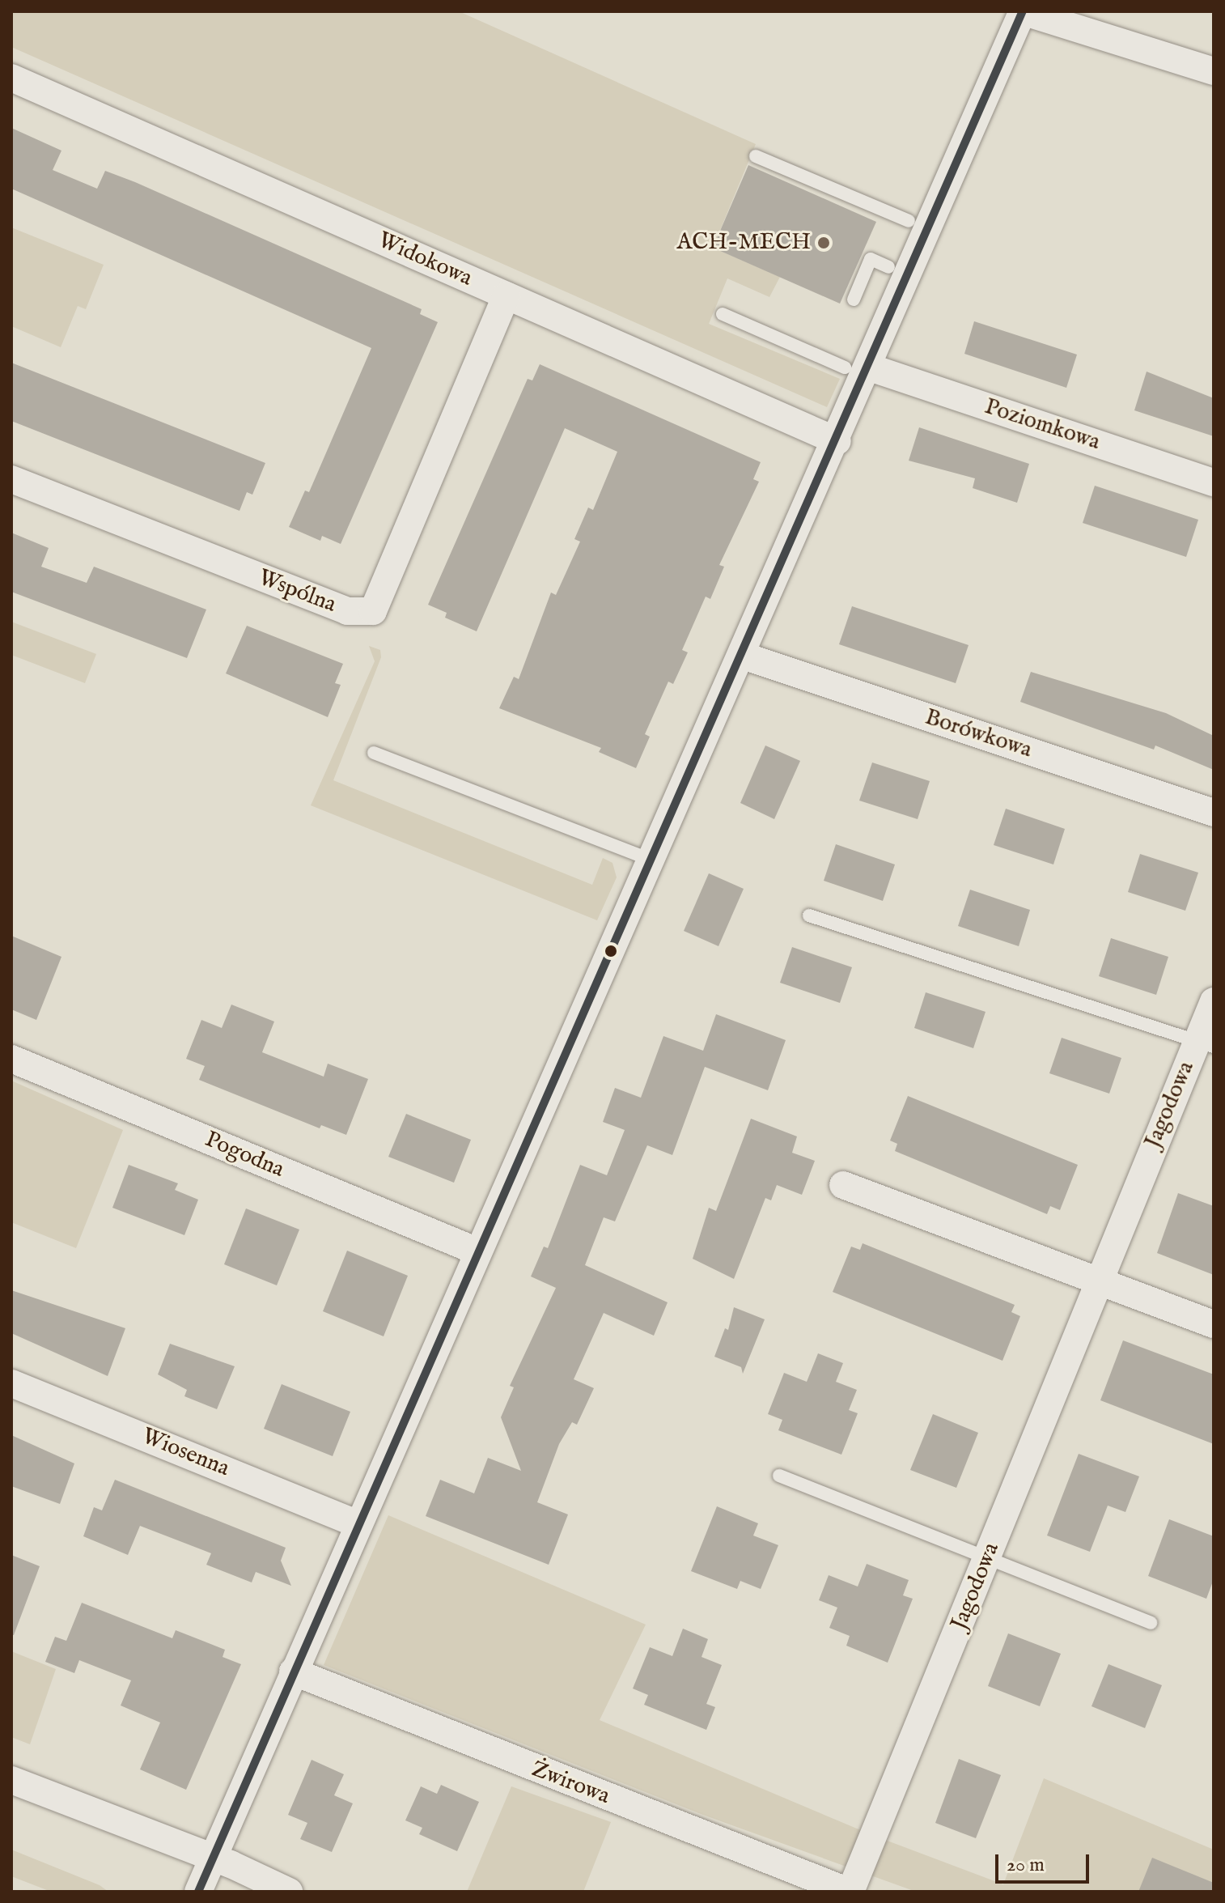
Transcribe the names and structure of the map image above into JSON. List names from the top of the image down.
{
  "streets": {
    "street": [
      "Widokowa",
      "Poziomkowa",
      "Wspólna",
      "Borówkowa",
      "Jagodowa",
      "Pogodna",
      "Wiosenna",
      "Żwirowa"
    ]
  },
  "crossings": [
    ["Widokowa", "Wspólna"],
    ["Jagodowa", "Żwirowa"]
  ],
  "places": ["ACH-MECH"],
  "scale_bar": "20 m"
}
